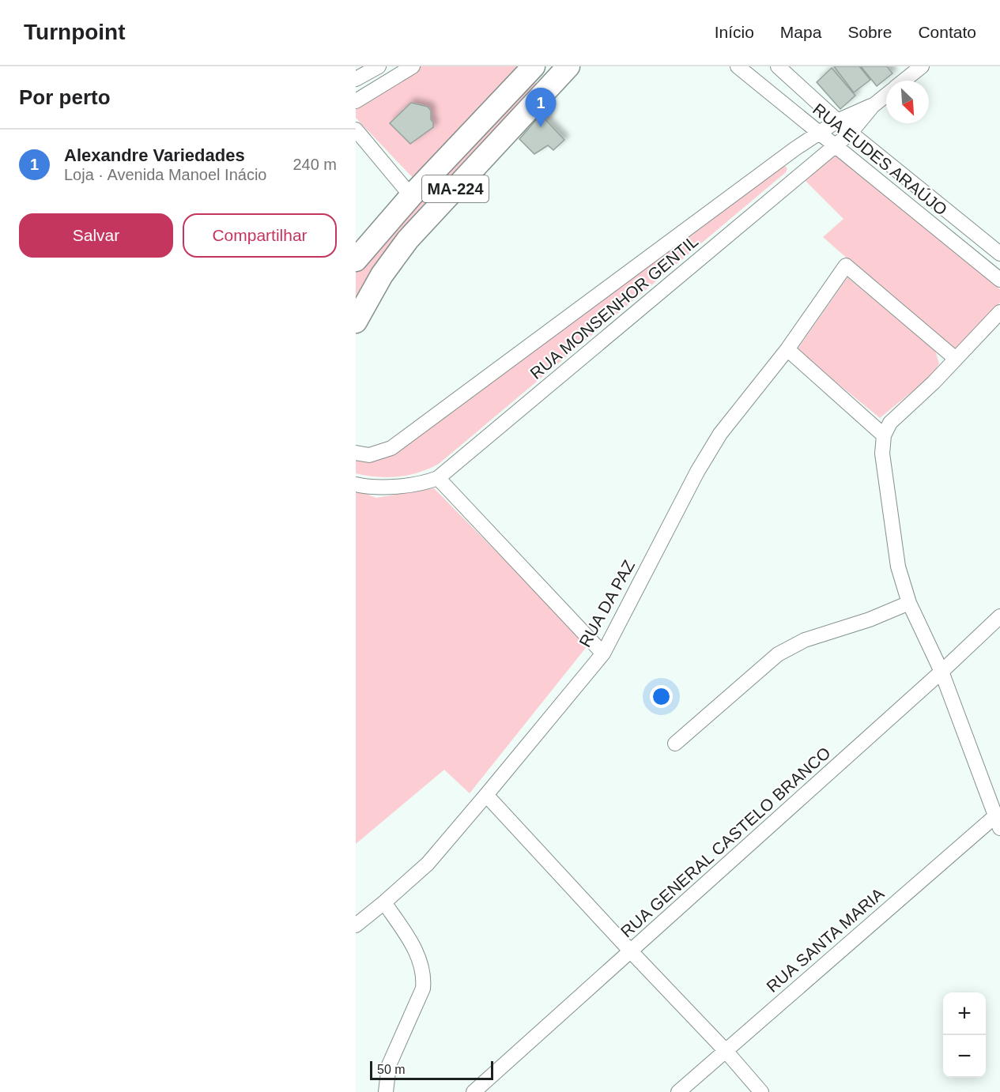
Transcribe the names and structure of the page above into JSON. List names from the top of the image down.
{
  "streets": {
    "main road": ["MA-224"],
    "street": [
      "RUA EUDES ARAÚJO",
      "RUA MONSENHOR GENTIL",
      "RUA DA PAZ",
      "RUA GENERAL CASTELO BRANCO",
      "RUA SANTA MARIA"
    ]
  },
  "crossings": [
    ["RUA EUDES ARAÚJO", "RUA MONSENHOR GENTIL"]
  ],
  "scale_bar": "50 m",
  "north": "bottom right",
  "page": {
    "header": "Turnpoint",
    "nav": [
      "Início",
      "Mapa",
      "Sobre",
      "Contato"
    ],
    "heading": "Por perto",
    "pins": "1",
    "list": [
      {
        "mark": "1",
        "name": "Alexandre Variedades",
        "note": "Loja · Avenida Manoel Inácio",
        "value": "240 m"
      }
    ],
    "buttons": ["Salvar", "Compartilhar"],
    "map_buttons": ["+", "−"],
    "scale": "50 m"
  }
}
